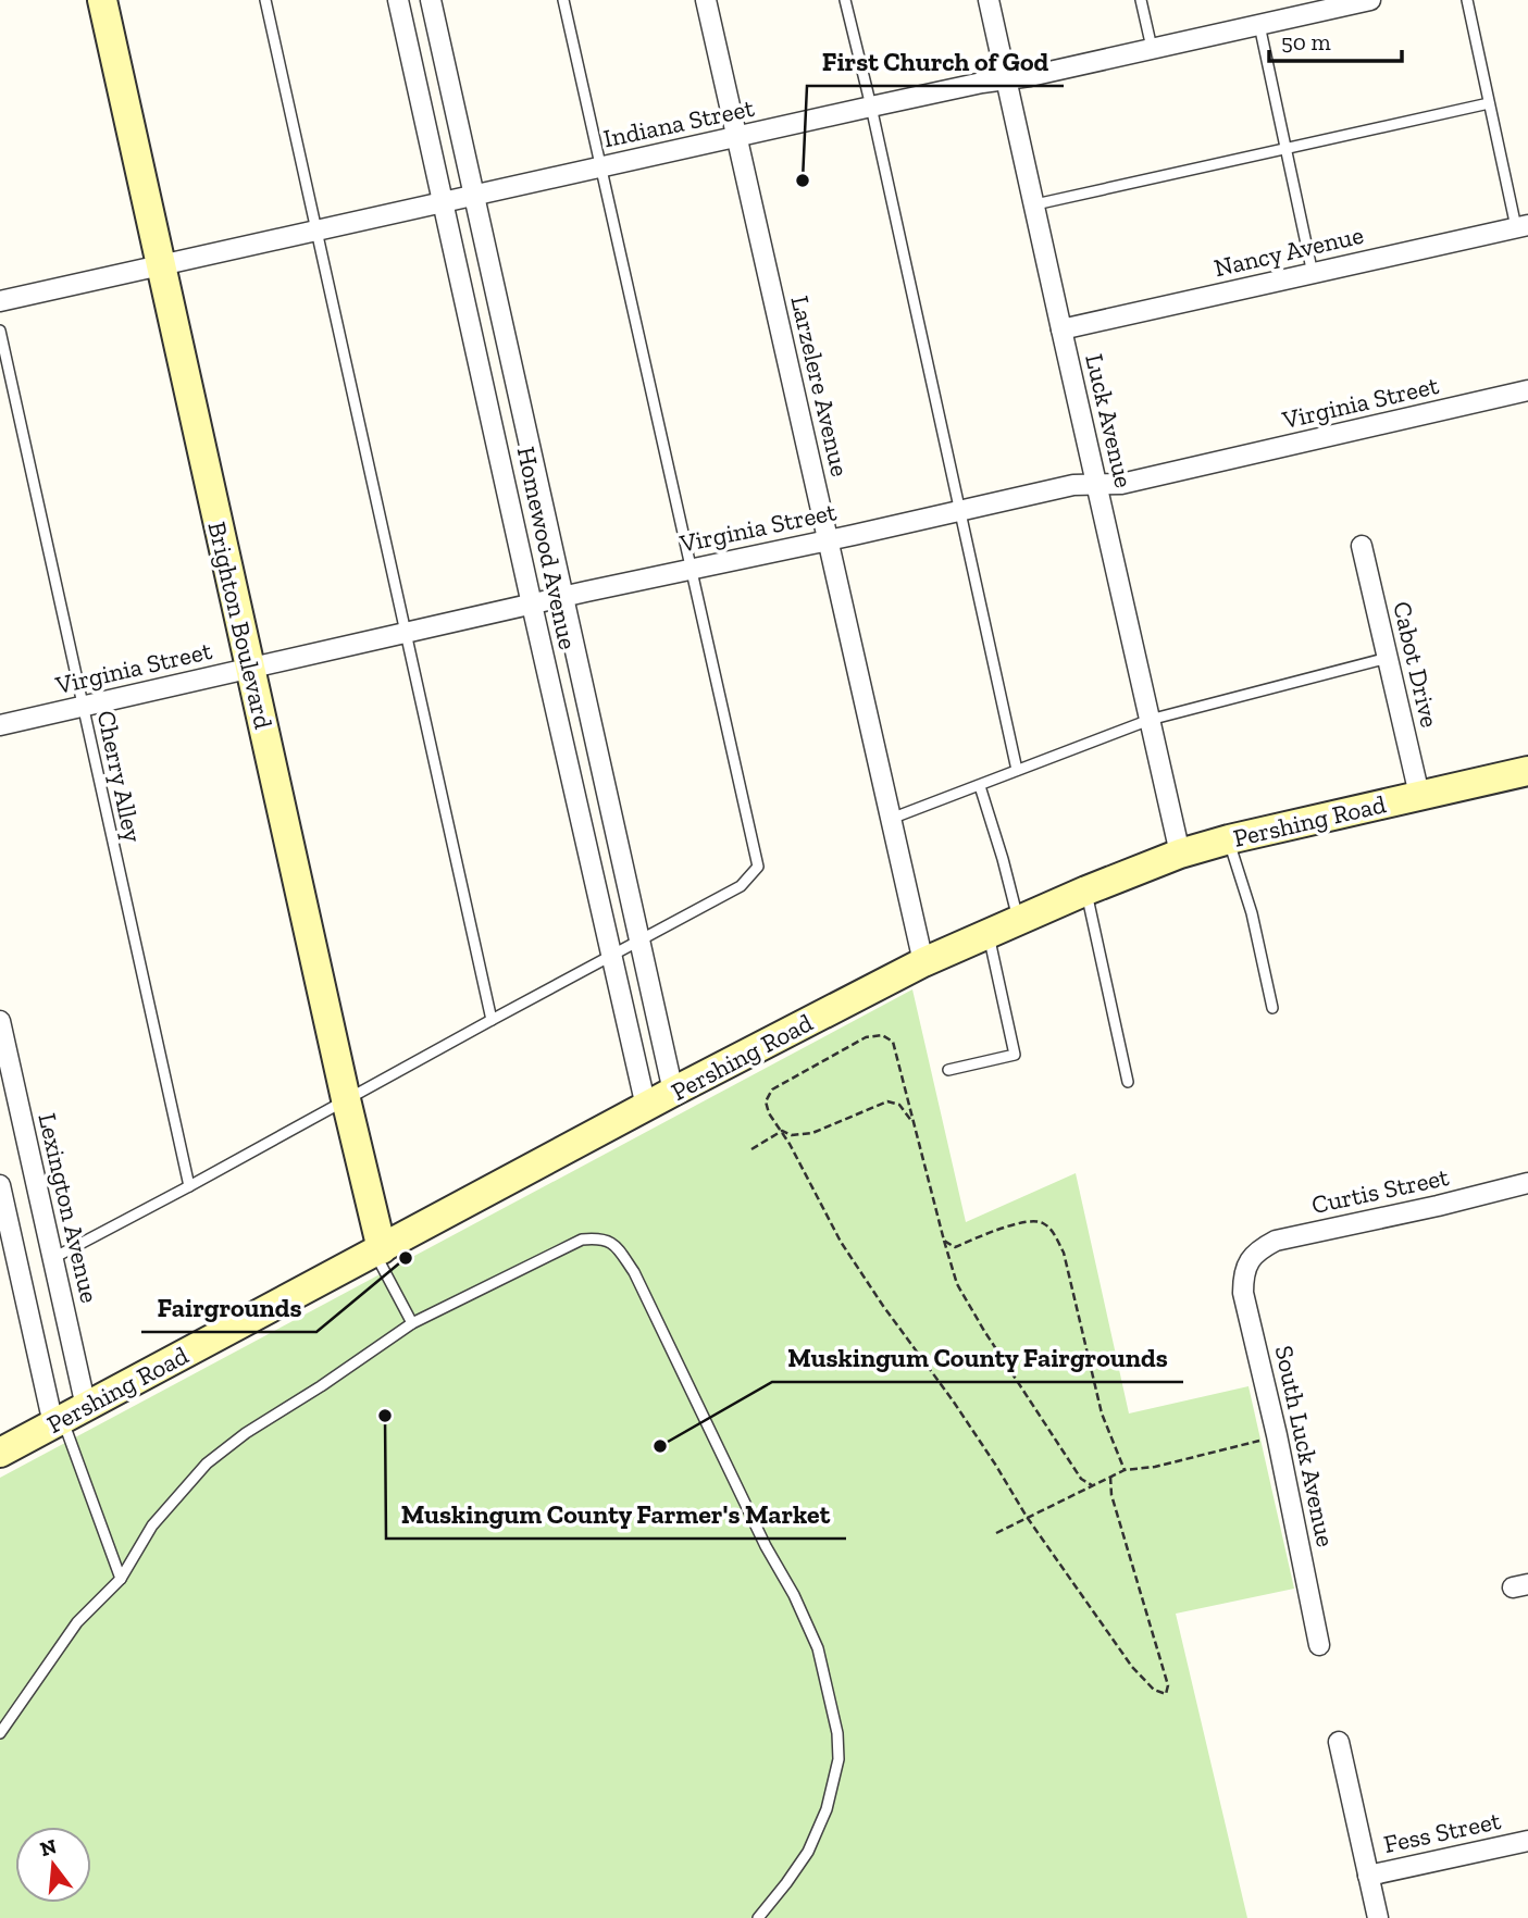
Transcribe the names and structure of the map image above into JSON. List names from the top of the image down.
{
  "streets": {
    "street": [
      "Indiana Street",
      "Nancy Avenue",
      "Larzelere Avenue",
      "Virginia Street",
      "Luck Avenue",
      "Homewood Avenue",
      "Brighton Boulevard",
      "Cabot Drive",
      "Pershing Road",
      "Curtis Street",
      "Lexington Avenue",
      "South Luck Avenue",
      "Fess Street"
    ],
    "lane": ["Cherry Alley"]
  },
  "crossings": [
    ["Indiana Street", "Larzelere Avenue"],
    ["Indiana Street", "Luck Avenue"],
    ["Indiana Street", "Homewood Avenue"],
    ["Indiana Street", "Brighton Boulevard"],
    ["Nancy Avenue", "Luck Avenue"],
    ["Larzelere Avenue", "Virginia Street"],
    ["Larzelere Avenue", "Pershing Road"],
    ["Virginia Street", "Luck Avenue"],
    ["Virginia Street", "Homewood Avenue"],
    ["Virginia Street", "Brighton Boulevard"],
    ["Virginia Street", "Cherry Alley"],
    ["Luck Avenue", "Pershing Road"],
    ["Homewood Avenue", "Pershing Road"],
    ["Brighton Boulevard", "Pershing Road"],
    ["Cabot Drive", "Pershing Road"],
    ["Pershing Road", "Lexington Avenue"],
    ["Curtis Street", "South Luck Avenue"]
  ],
  "places": [
    "First Church of God",
    "Fairgrounds",
    "Muskingum County Farmer's Market",
    "Muskingum County Fairgrounds"
  ],
  "scale_bar": "50 m",
  "north": "top"
}
